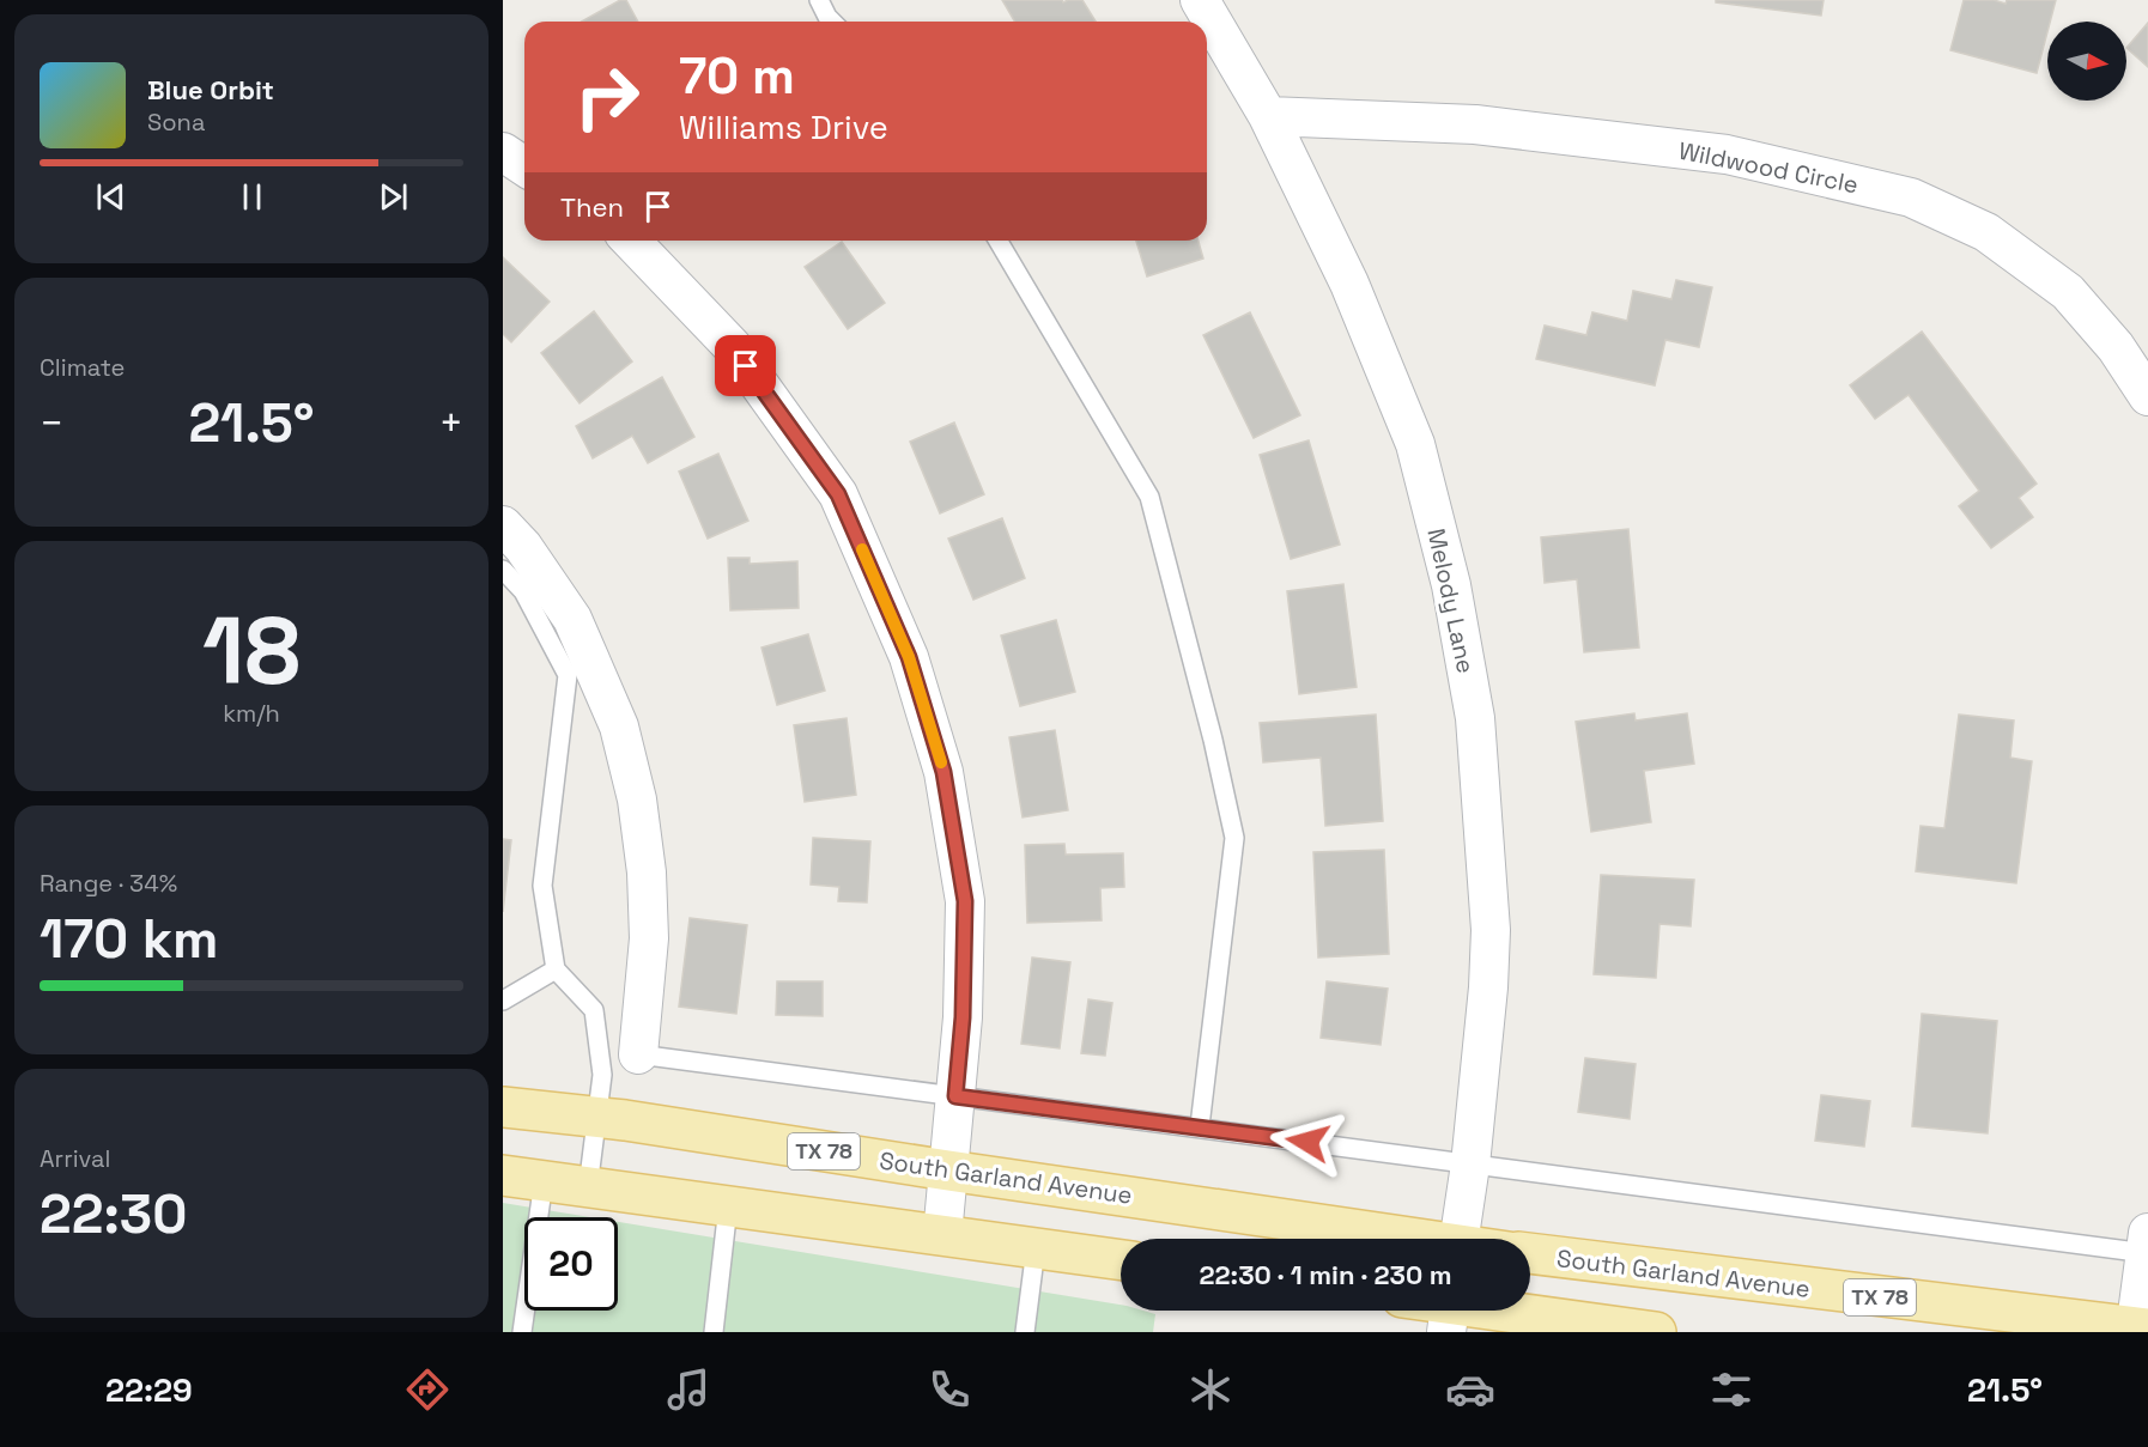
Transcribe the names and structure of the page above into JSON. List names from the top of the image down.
{
  "streets": {
    "main road": ["TX 78", "South Garland Avenue"],
    "street": ["Wildwood Circle", "Melody Lane"]
  },
  "crossings": [
    ["Wildwood Circle", "Melody Lane"]
  ],
  "north": "right",
  "page": {
    "turn": ["70 m", "Williams Drive"],
    "song": ["Blue Orbit", "Sona"],
    "then": "Then",
    "tile": [
      "Climate",
      ["18", "km/h"],
      ["Range · 34%", "170 km"],
      ["Arrival", "22:30"]
    ],
    "heat": ["−", "21.5°", "+"],
    "limit": "20",
    "trip": "22:30 · 1 min · 230 m",
    "tabs": ["22:29", "21.5°"]
  }
}
